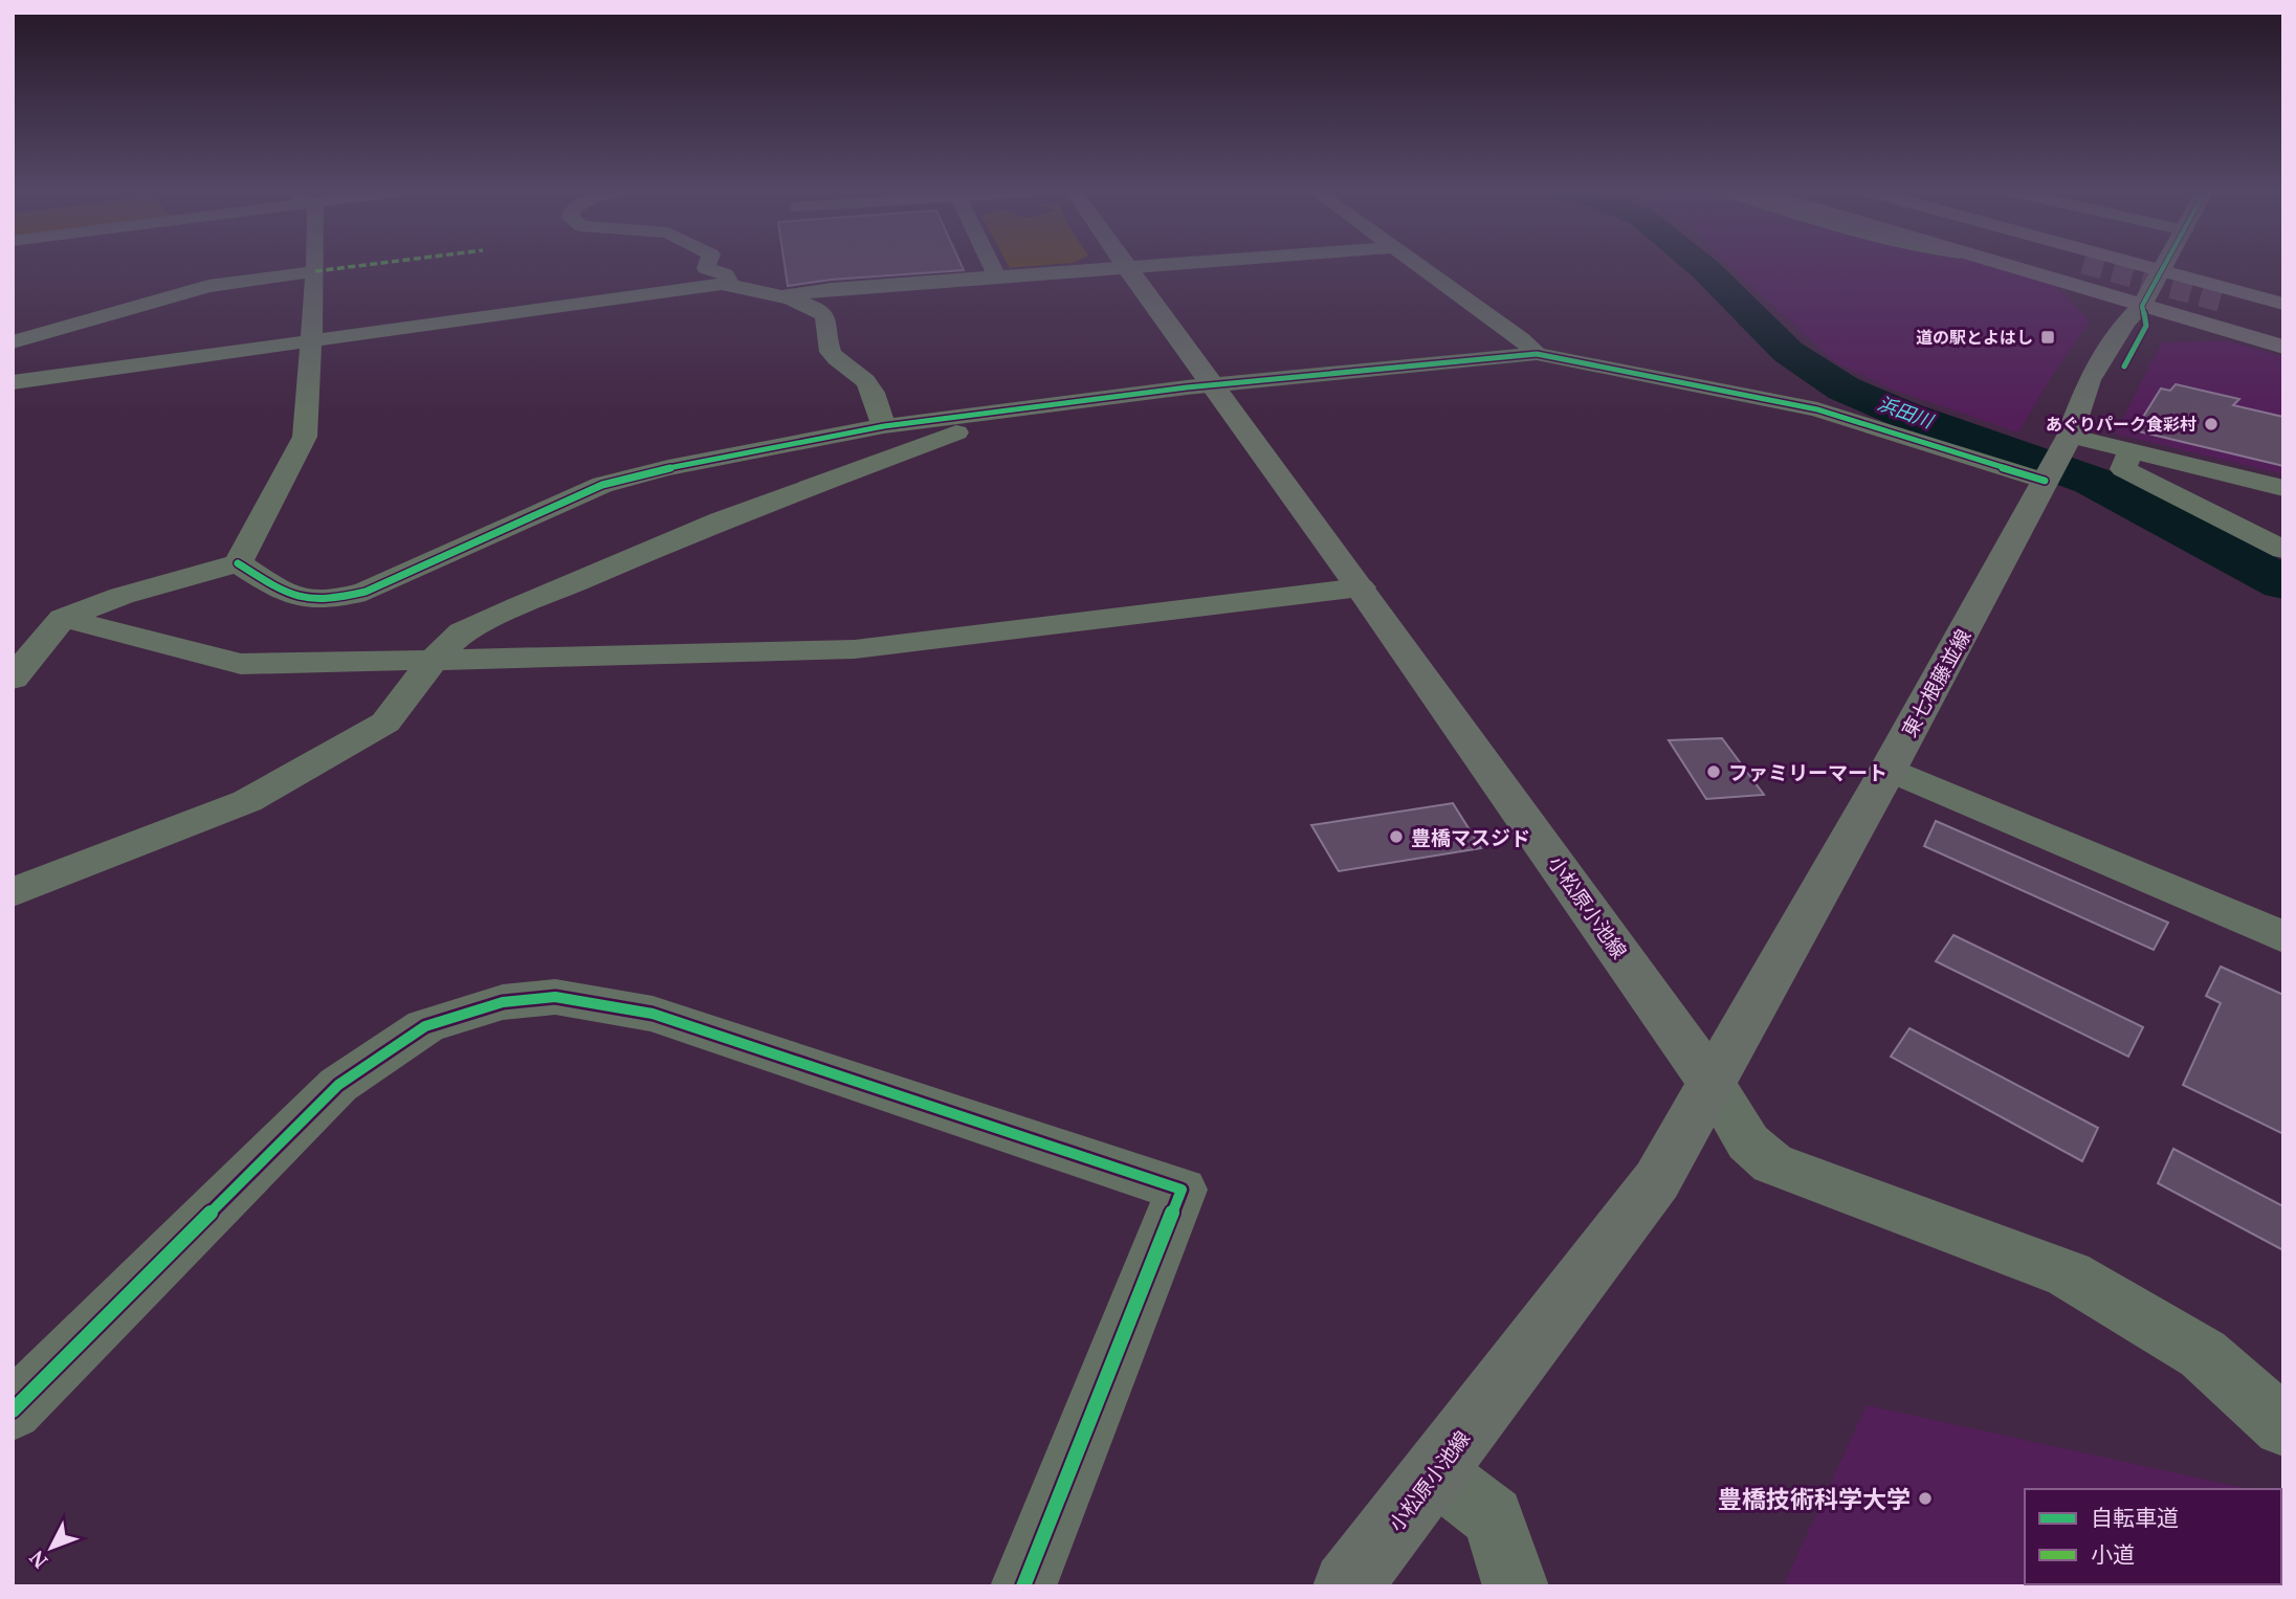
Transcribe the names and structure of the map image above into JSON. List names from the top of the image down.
{
  "streets": {
    "main road": ["東七根藤並線", "小松原小池線"]
  },
  "crossings": [
    ["東七根藤並線", "小松原小池線"]
  ],
  "water": ["浜田川"],
  "places": {
    "transit": ["道の駅とよはし"],
    "other": [
      "あぐりパーク食彩村",
      "ファミリーマート",
      "豊橋マスジド",
      "豊橋技術科学大学"
    ]
  },
  "legend": ["自転車道", "小道"],
  "north": "bottom left"
}
